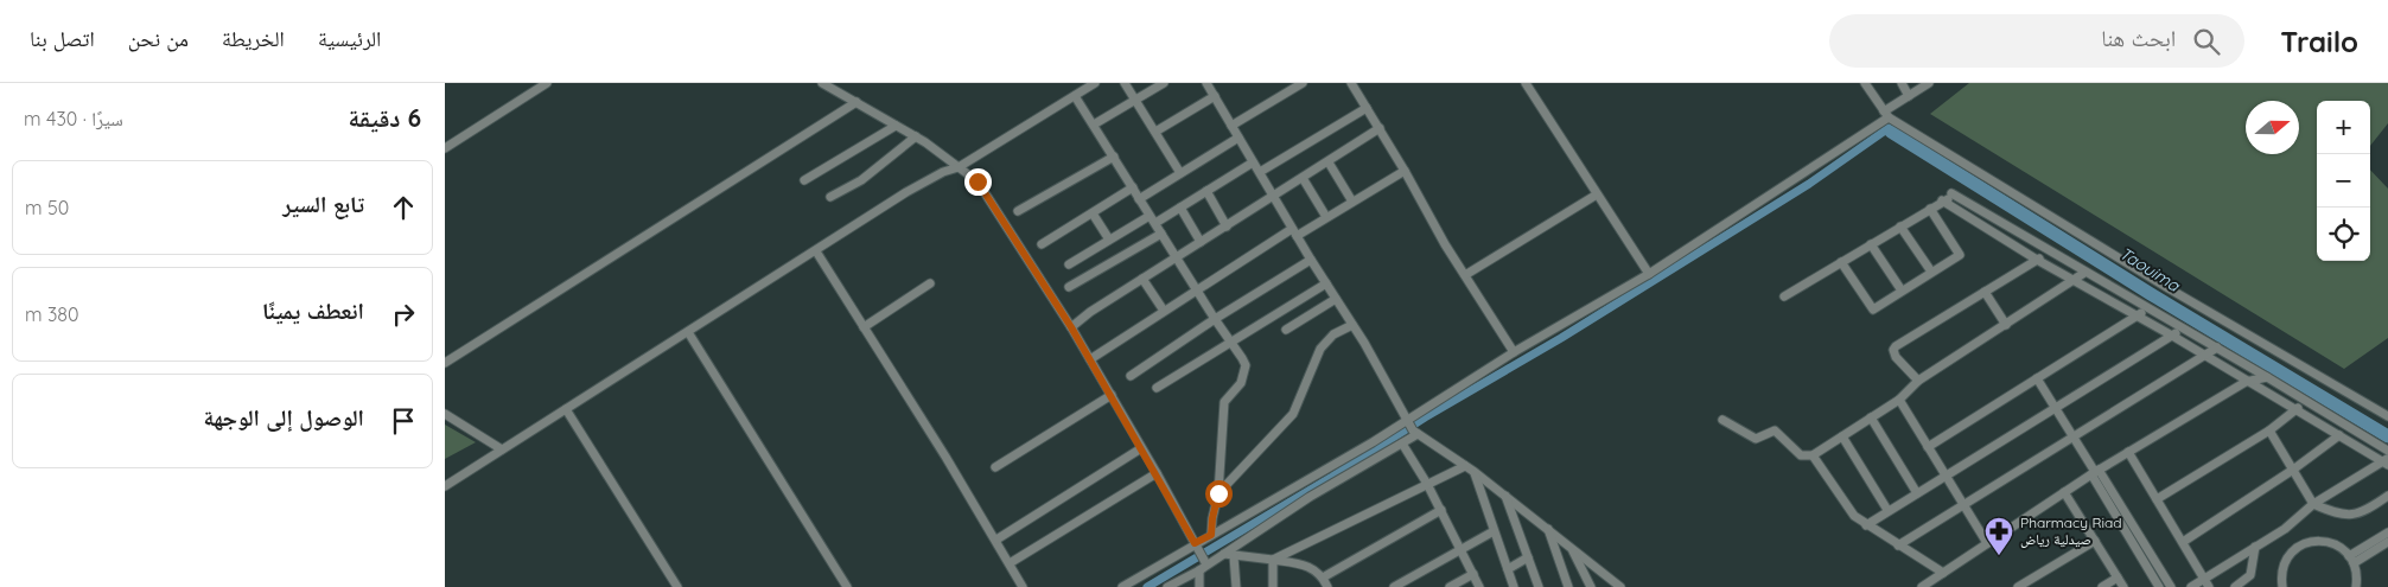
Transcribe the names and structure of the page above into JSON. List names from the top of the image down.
{
  "water": ["Taouima"],
  "places": {
    "pharmacy": ["Pharmacy Riad صيدلية رياض"]
  },
  "north": "right",
  "page": {
    "header": "Trailo",
    "search": "ابحث هنا",
    "nav": [
      "الرئيسية",
      "الخريطة",
      "من نحن",
      "اتصل بنا"
    ],
    "heading": ["6 دقيقة", "سيرًا · 430 m"],
    "map_buttons": ["+", "−"],
    "list": [
      ["تابع السير", "50 m"],
      ["انعطف يمينًا", "380 m"],
      "الوصول إلى الوجهة"
    ]
  }
}
